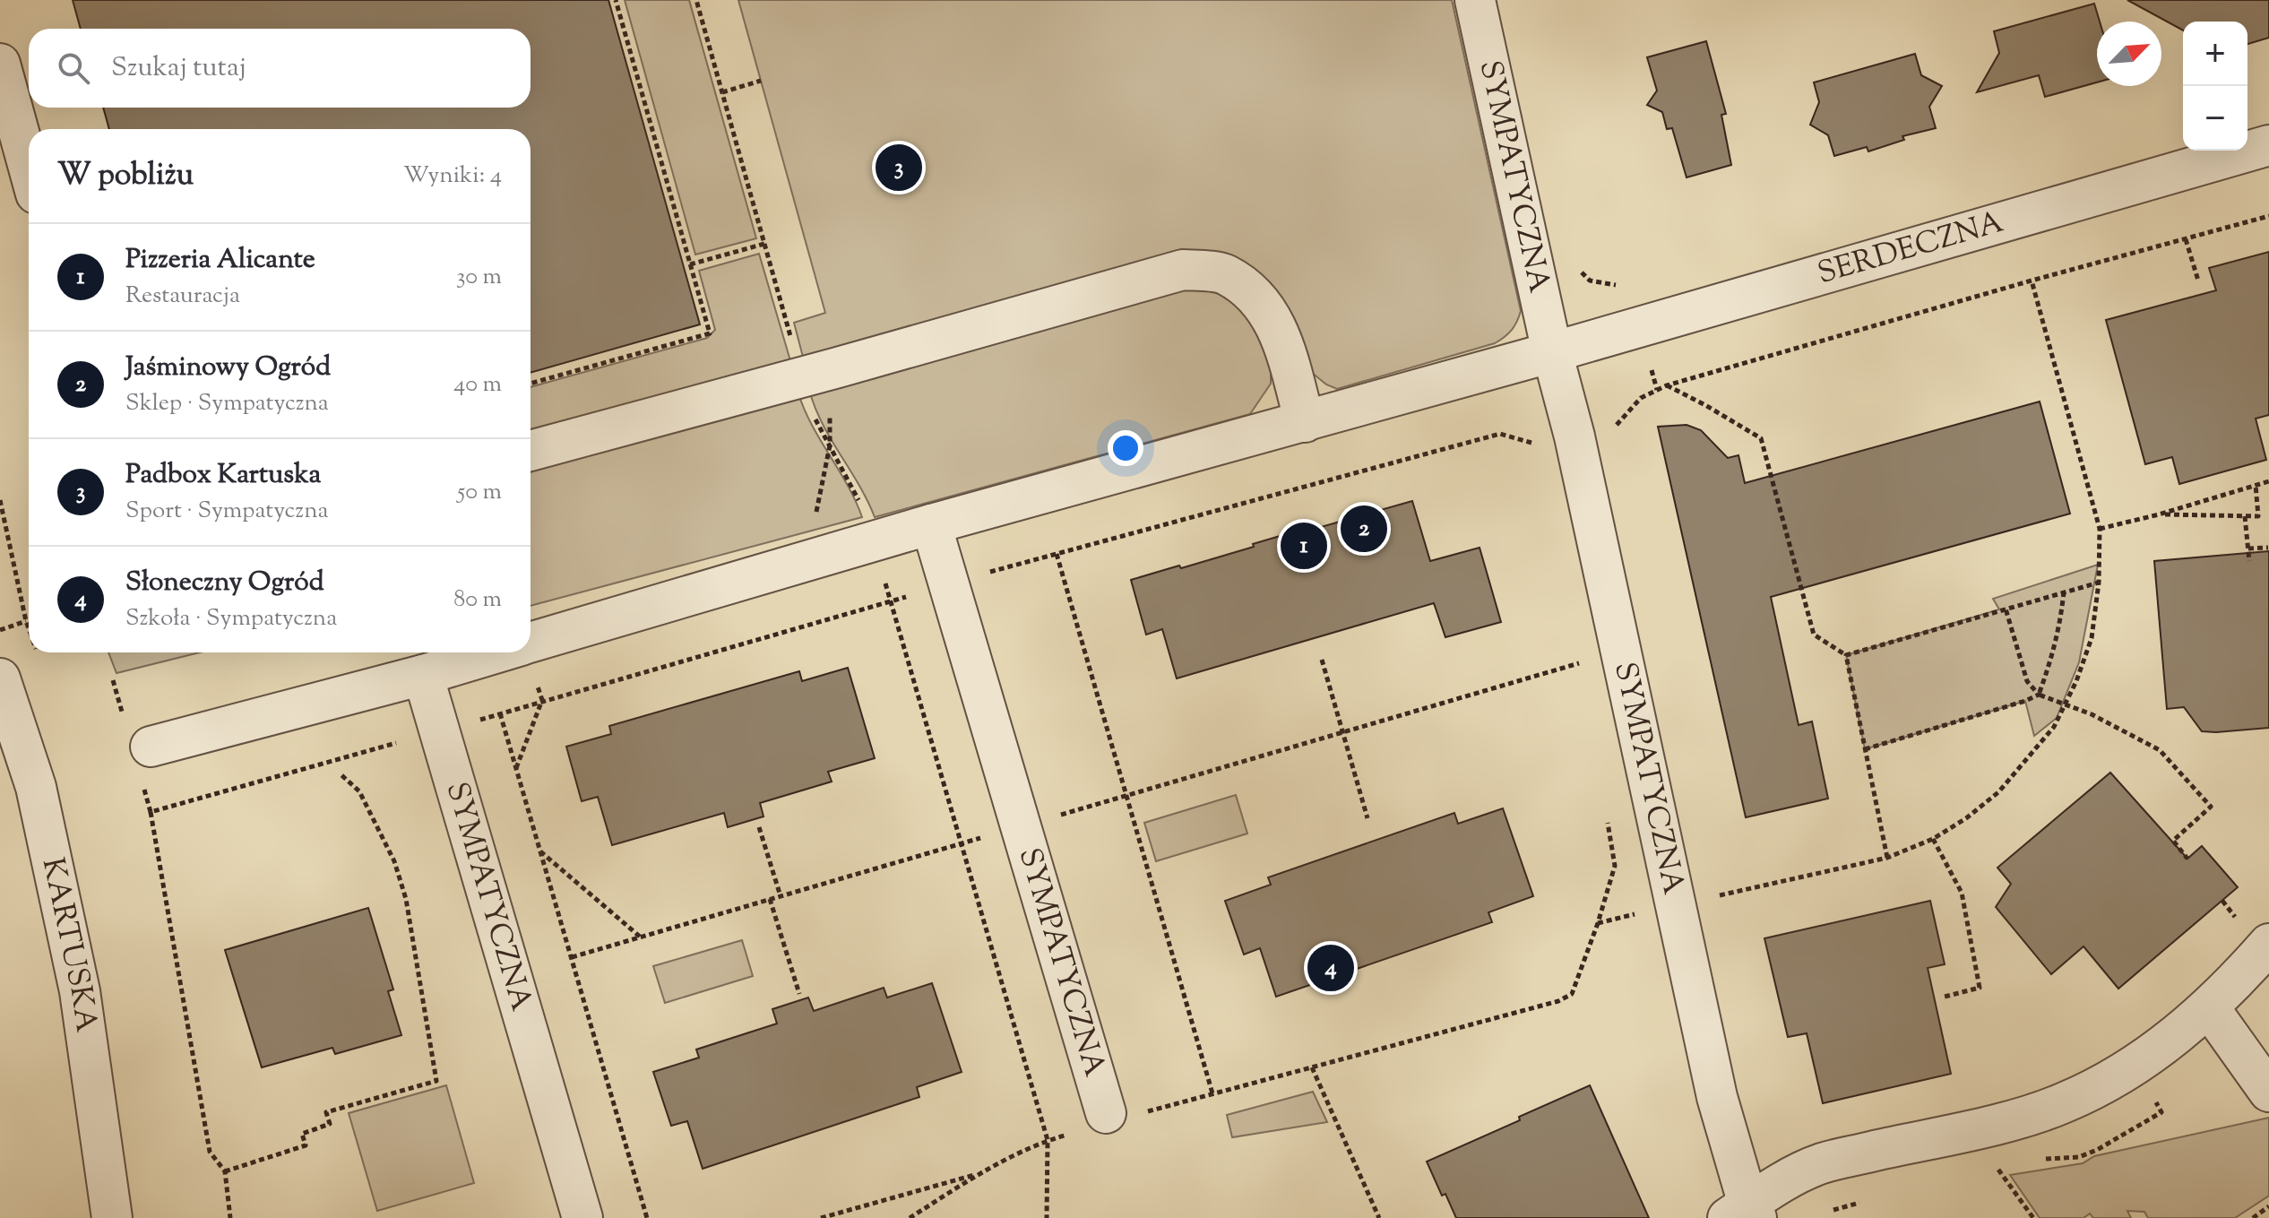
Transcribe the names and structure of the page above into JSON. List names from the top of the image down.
{
  "streets": {
    "street": ["SYMPATYCZNA", "SERDECZNA", "KARTUSKA"]
  },
  "crossings": [
    ["SYMPATYCZNA", "SERDECZNA"]
  ],
  "north": "top right",
  "page": {
    "map_buttons": ["+", "−"],
    "search": "Szukaj tutaj",
    "heading": ["W pobliżu", "Wyniki: 4"],
    "pins": [
      "3",
      "2",
      "1",
      "4"
    ],
    "list": [
      {
        "mark": "1",
        "name": "Pizzeria Alicante",
        "note": "Restauracja",
        "value": "30 m"
      },
      {
        "mark": "2",
        "name": "Jaśminowy Ogród",
        "note": "Sklep · Sympatyczna",
        "value": "40 m"
      },
      {
        "mark": "3",
        "name": "Padbox Kartuska",
        "note": "Sport · Sympatyczna",
        "value": "50 m"
      },
      {
        "mark": "4",
        "name": "Słoneczny Ogród",
        "note": "Szkoła · Sympatyczna",
        "value": "80 m"
      }
    ]
  }
}
